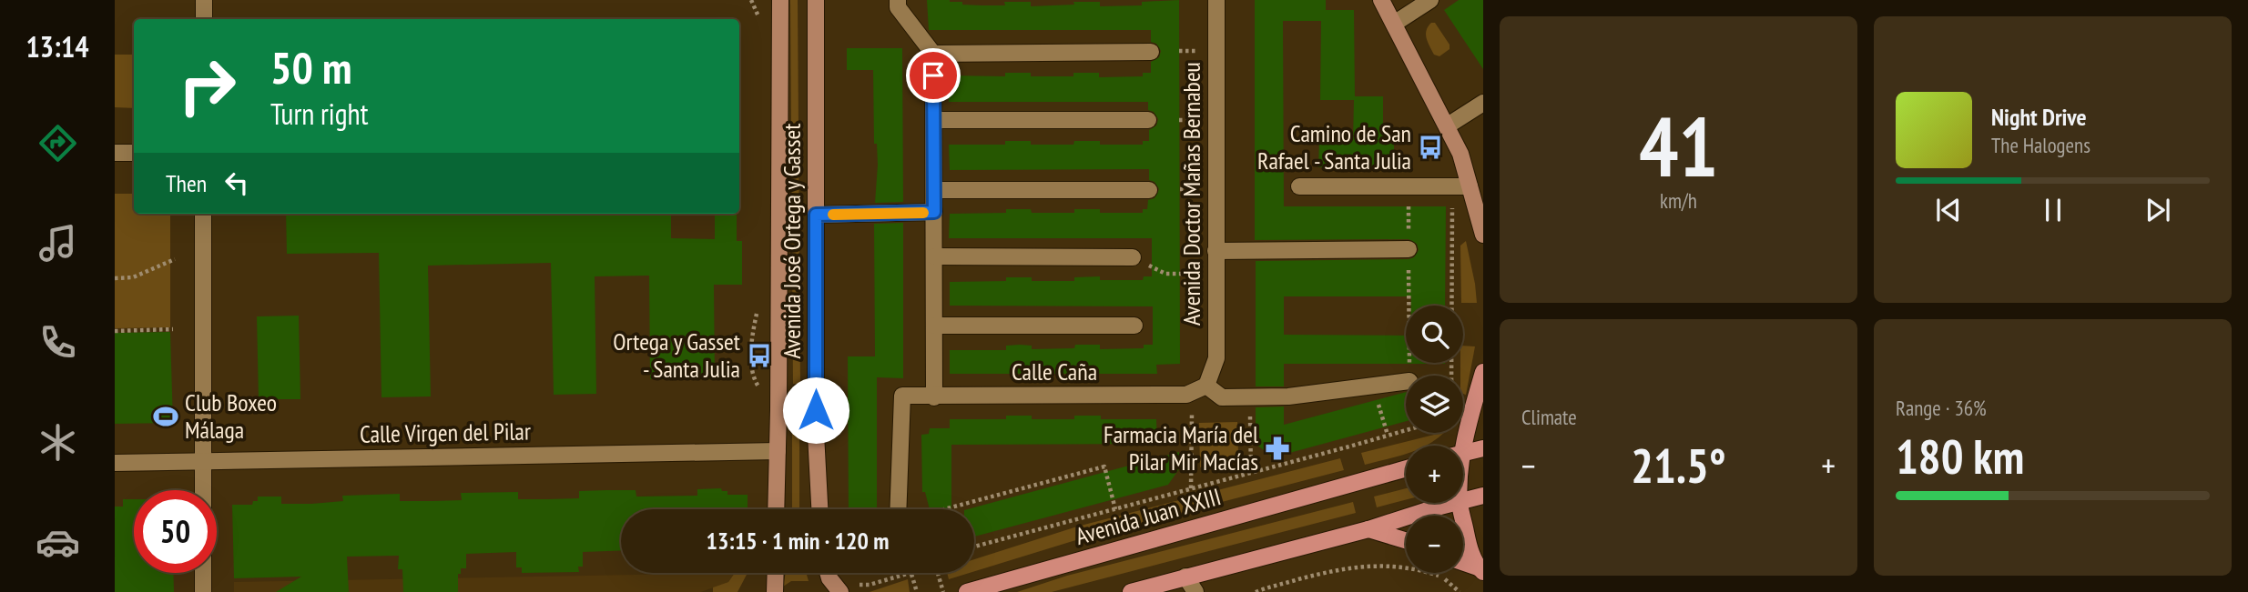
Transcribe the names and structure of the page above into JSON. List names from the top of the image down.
{
  "streets": {
    "main road": ["Avenida José Ortega y Gasset", "Avenida Juan XXIII"],
    "street": ["Avenida Doctor Mañas Bernabeu", "Calle Caña", "Calle Virgen del Pilar"]
  },
  "crossings": [
    ["Avenida Doctor Mañas Bernabeu", "Calle Caña"],
    ["Avenida José Ortega y Gasset", "Calle Virgen del Pilar"]
  ],
  "places": {
    "bus stop": ["Camino de San Rafael - Santa Julia", "Ortega y Gasset - Santa Julia"],
    "sports": ["Club Boxeo Málaga"],
    "pharmacy": ["Farmacia María del Pilar Mir Macías"]
  },
  "page": {
    "tabs": "13:14",
    "tile": [
      ["41", "km/h"],
      "Climate",
      ["Range · 36%", "180 km"]
    ],
    "turn": ["50 m", "Turn right"],
    "song": ["Night Drive", "The Halogens"],
    "then": "Then",
    "map_buttons": ["+", "−"],
    "heat": ["−", "21.5°", "+"],
    "limit": "50",
    "trip": "13:15 · 1 min · 120 m"
  }
}
